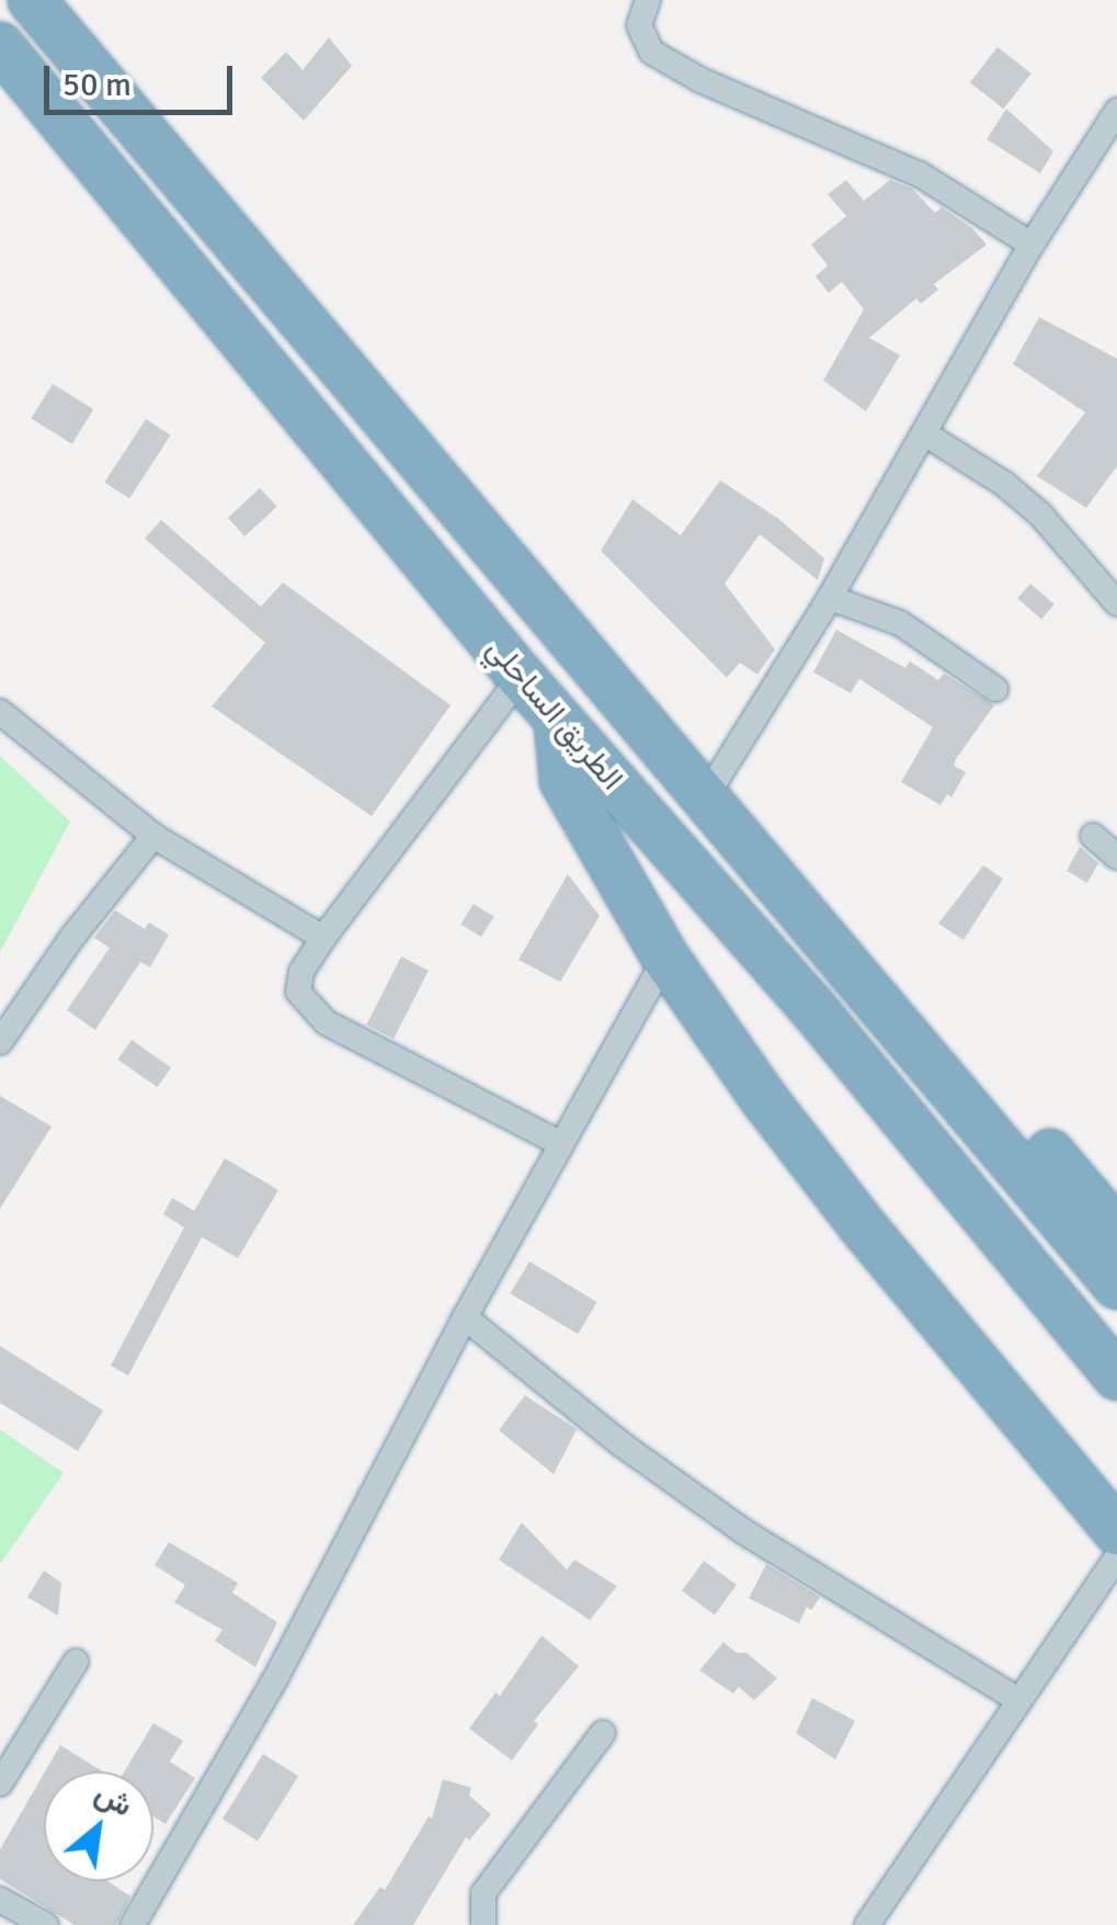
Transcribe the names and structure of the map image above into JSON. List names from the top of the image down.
{
  "streets": {
    "highway": ["الطريق الساحلي"]
  },
  "scale_bar": "50 m",
  "north": "top right"
}
